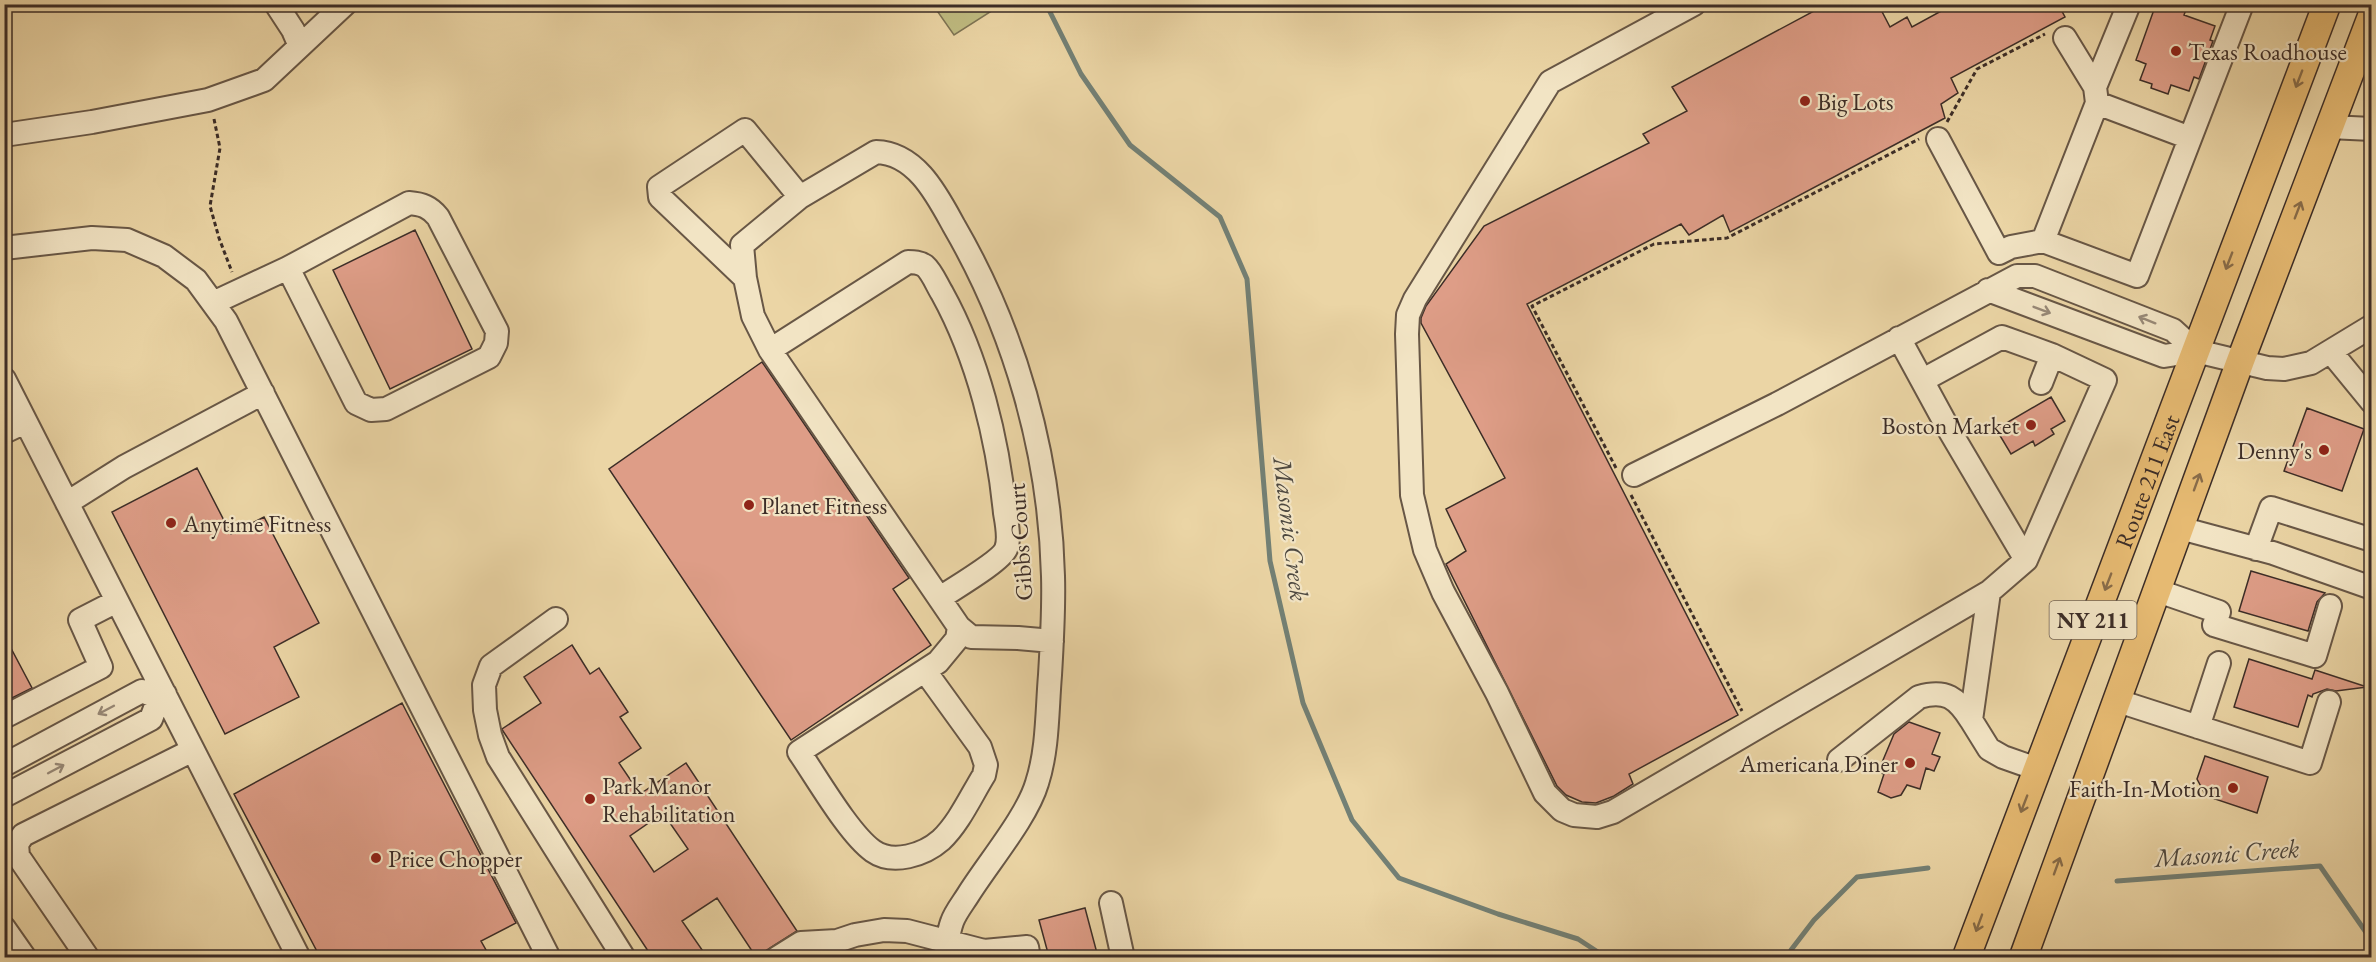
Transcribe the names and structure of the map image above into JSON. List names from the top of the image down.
{
  "streets": {
    "main road": ["Route 211 East", "NY 211"],
    "street": ["Gibbs Court"]
  },
  "water": ["Masonic Creek"],
  "places": [
    "Texas Roadhouse",
    "Big Lots",
    "Boston Market",
    "Denny's",
    "Planet Fitness",
    "Anytime Fitness",
    "Americana Diner",
    "Faith-In-Motion",
    "Park Manor Rehabilitation",
    "Price Chopper"
  ]
}
